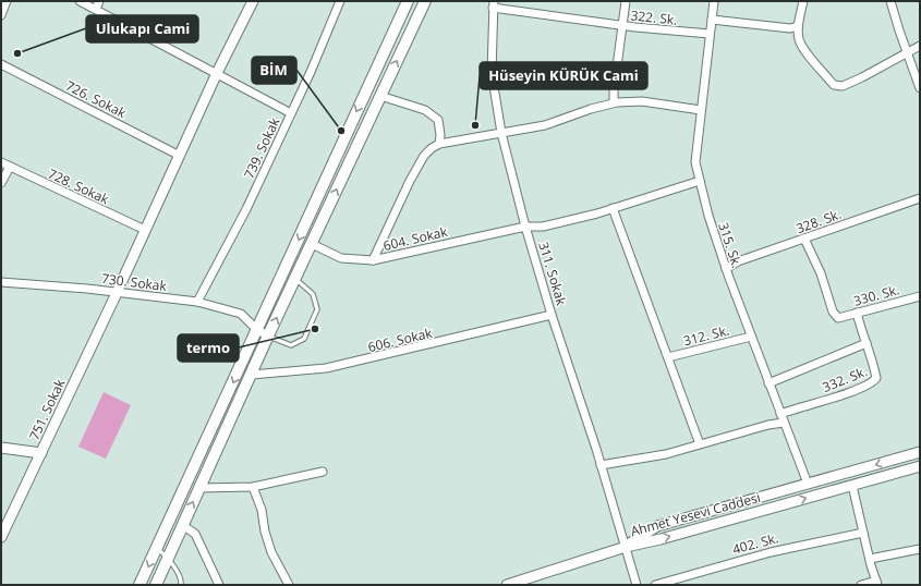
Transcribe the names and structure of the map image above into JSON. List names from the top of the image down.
{
  "streets": {
    "street": [
      "322. Sk.",
      "726. Sokak",
      "739. Sokak",
      "728. Sokak",
      "328. Sk.",
      "604. Sokak",
      "315. Sk.",
      "311. Sokak",
      "730. Sokak",
      "330. Sk.",
      "312. Sk.",
      "606. Sokak",
      "332. Sk.",
      "751. Sokak",
      "Ahmet Yesevi Caddesi",
      "402. Sk."
    ]
  },
  "crossings": [
    ["322. Sk.", "315. Sk."],
    ["322. Sk.", "311. Sokak"],
    ["726. Sokak", "751. Sokak"],
    ["739. Sokak", "730. Sokak"],
    ["728. Sokak", "751. Sokak"],
    ["328. Sk.", "315. Sk."],
    ["328. Sk.", "330. Sk."],
    ["604. Sokak", "315. Sk."],
    ["604. Sokak", "311. Sokak"],
    ["315. Sk.", "312. Sk."],
    ["315. Sk.", "332. Sk."],
    ["315. Sk.", "Ahmet Yesevi Caddesi"],
    ["311. Sokak", "606. Sokak"],
    ["311. Sokak", "Ahmet Yesevi Caddesi"],
    ["730. Sokak", "751. Sokak"],
    ["330. Sk.", "332. Sk."]
  ],
  "places": [
    "Ulukapı Cami",
    "Hüseyin KÜRÜK Cami",
    "BİM",
    "termo"
  ]
}
